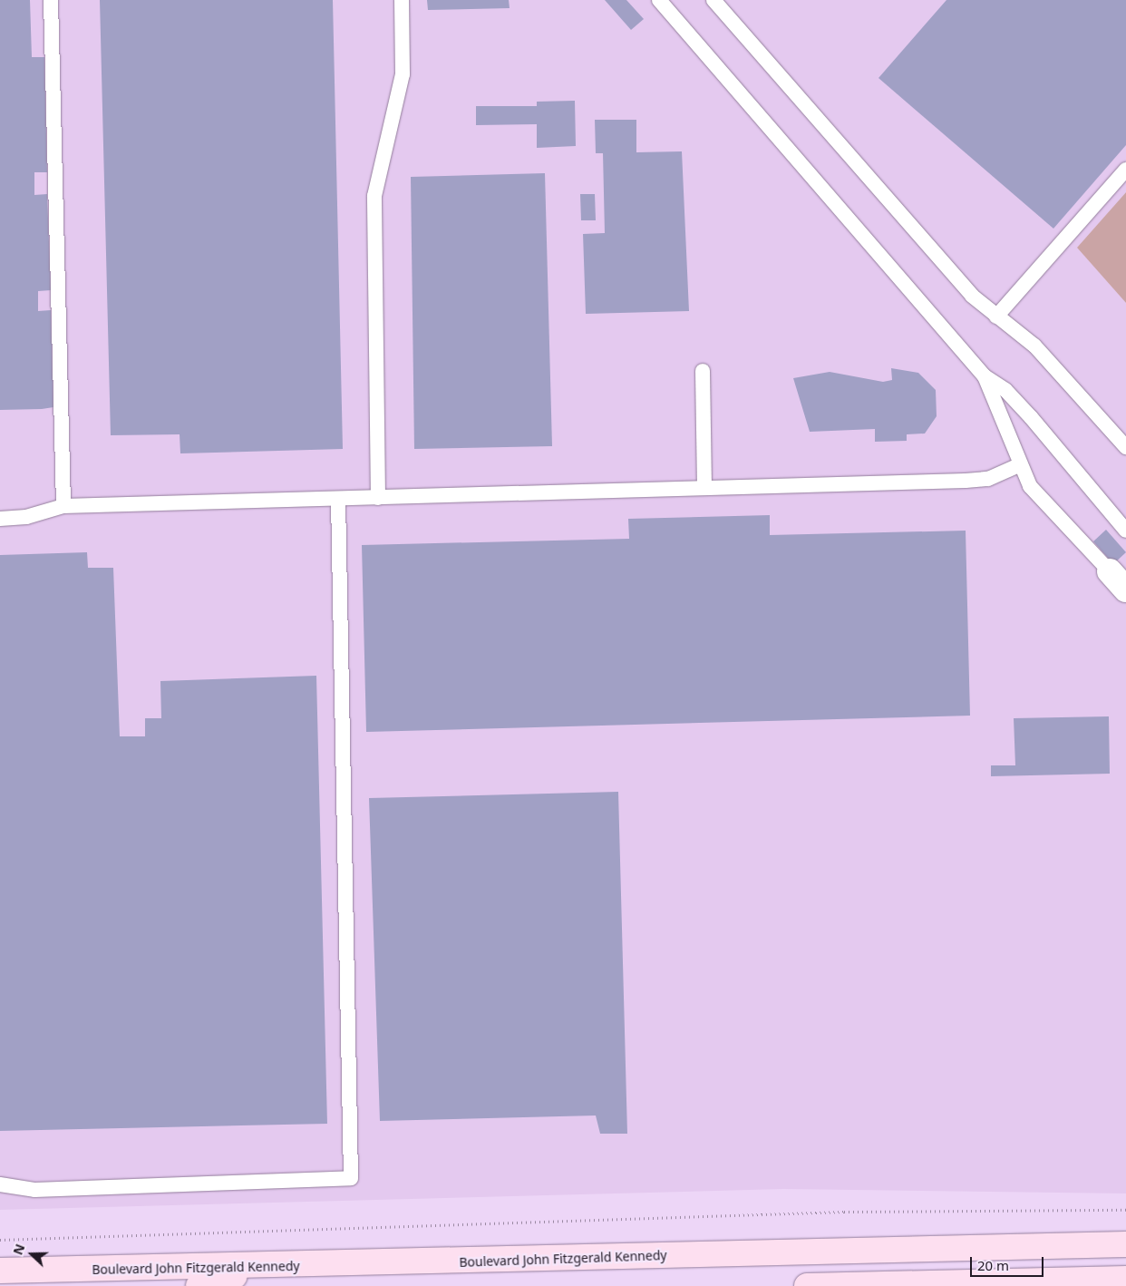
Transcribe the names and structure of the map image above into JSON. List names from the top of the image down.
{
  "streets": {
    "main road": ["Boulevard John Fitzgerald Kennedy"]
  },
  "scale_bar": "20 m",
  "north": "left"
}
